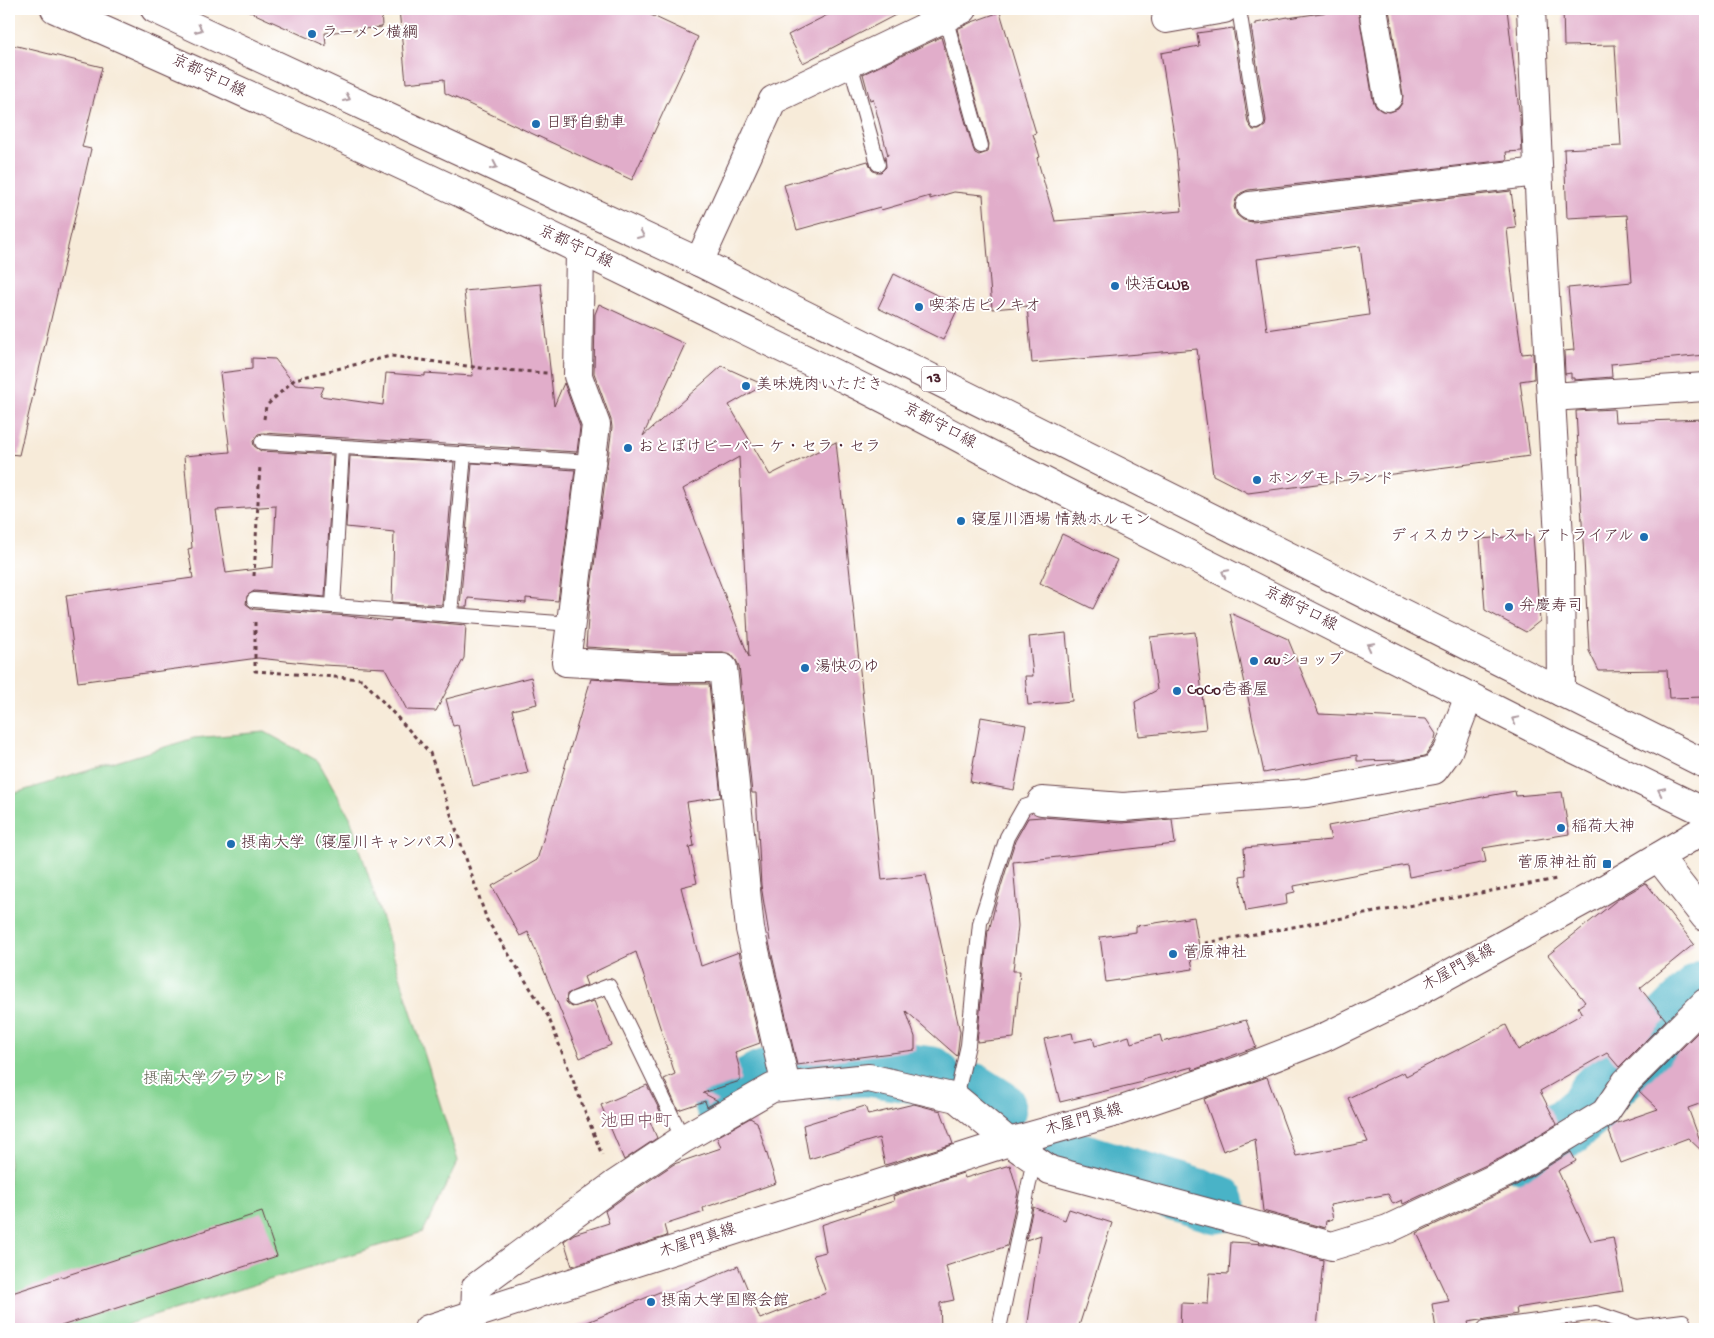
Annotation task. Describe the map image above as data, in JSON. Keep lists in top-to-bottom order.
{
  "streets": {
    "main road": ["京都守口線", "13", "木屋門真線"]
  },
  "districts": ["池田中町"],
  "parks": ["摂南大学グラウンド"],
  "places": {
    "other": [
      "ラーメン横綱",
      "日野自動車",
      "快活CLUB",
      "喫茶店ピノキオ",
      "美味焼肉いただき",
      "おとぼけビーバー ケ・セラ・セラ",
      "ホンダモトランド",
      "寝屋川酒場 情熱ホルモン",
      "ディスカウントストア トライアル",
      "弁慶寿司",
      "auショップ",
      "湯快のゆ",
      "CoCo壱番屋",
      "稲荷大神",
      "摂南大学（寝屋川キャンパス）",
      "菅原神社",
      "摂南大学国際会館"
    ],
    "transit": ["菅原神社前"]
  }
}
